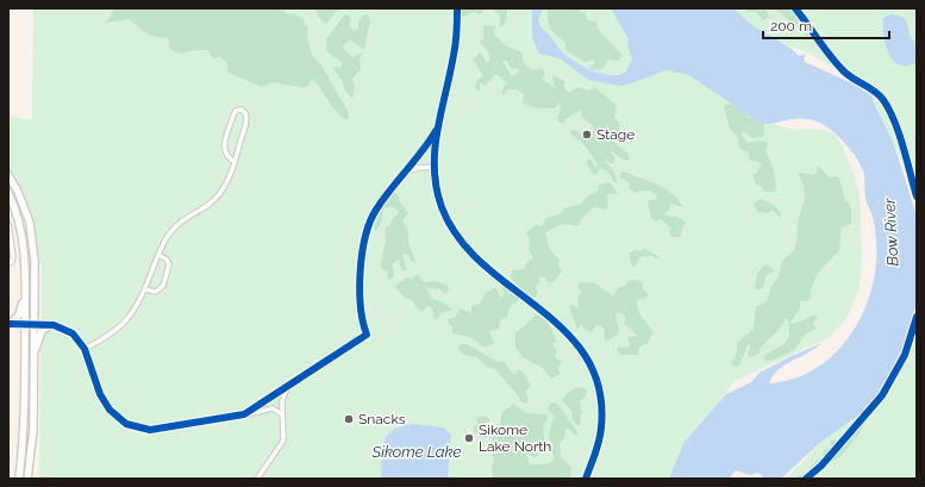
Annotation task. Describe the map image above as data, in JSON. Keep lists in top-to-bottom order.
{
  "water": ["Bow River", "Sikome Lake"],
  "places": ["Stage", "Snacks", "Sikome Lake North"],
  "scale_bar": "200 m"
}
